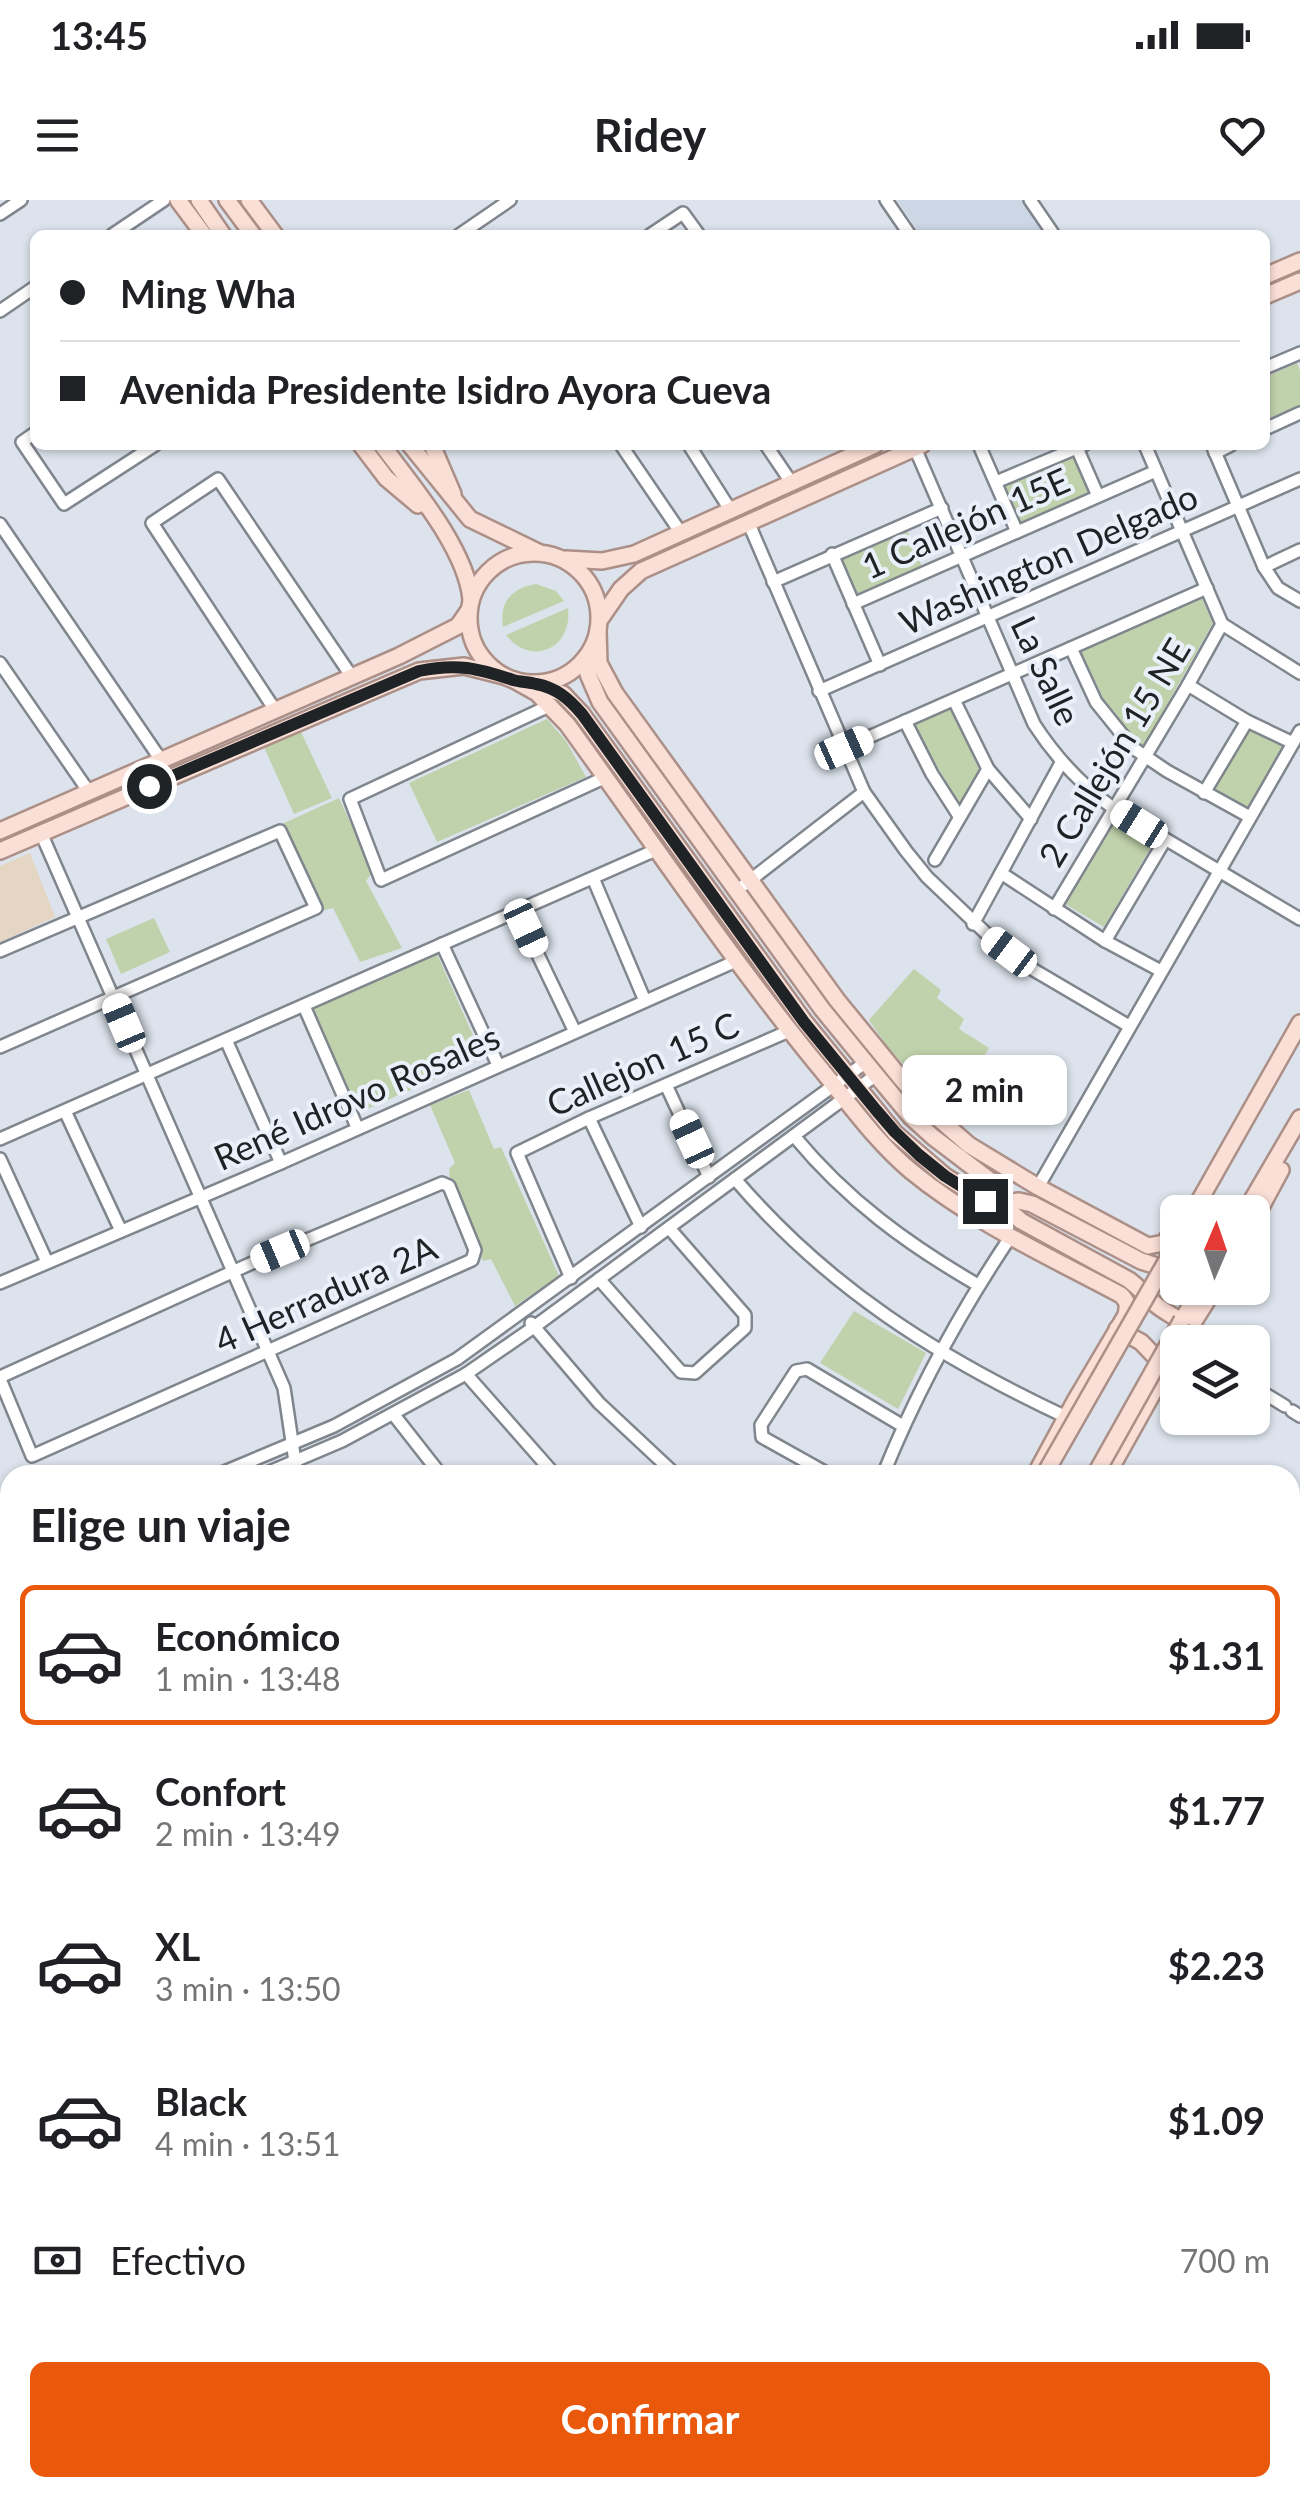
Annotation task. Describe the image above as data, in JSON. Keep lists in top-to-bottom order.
{
  "streets": {
    "street": [
      "1 Callejón 15E",
      "Washington Delgado",
      "La Salle",
      "2 Callejón 15 NE",
      "Callejon 15 C",
      "René Idrovo Rosales",
      "4 Herradura 2A"
    ]
  },
  "crossings": [
    ["1 Callejón 15E", "La Salle"],
    ["Washington Delgado", "La Salle"],
    ["La Salle", "2 Callejón 15 NE"]
  ],
  "north": "top",
  "page": {
    "status": "13:45",
    "header": "Ridey",
    "banner": ["Ming Wha", "Avenida Presidente Isidro Ayora Cueva"],
    "bubble": "2 min",
    "heading": "Elige un viaje",
    "list": [
      {
        "name": "Económico",
        "note": "1 min · 13:48",
        "value": "$1.31"
      },
      {
        "name": "Confort",
        "note": "2 min · 13:49",
        "value": "$1.77"
      },
      {
        "name": "XL",
        "note": "3 min · 13:50",
        "value": "$2.23"
      },
      {
        "name": "Black",
        "note": "4 min · 13:51",
        "value": "$1.09"
      }
    ],
    "pay": ["Efectivo", "700 m"],
    "buttons": "Confirmar"
  }
}
